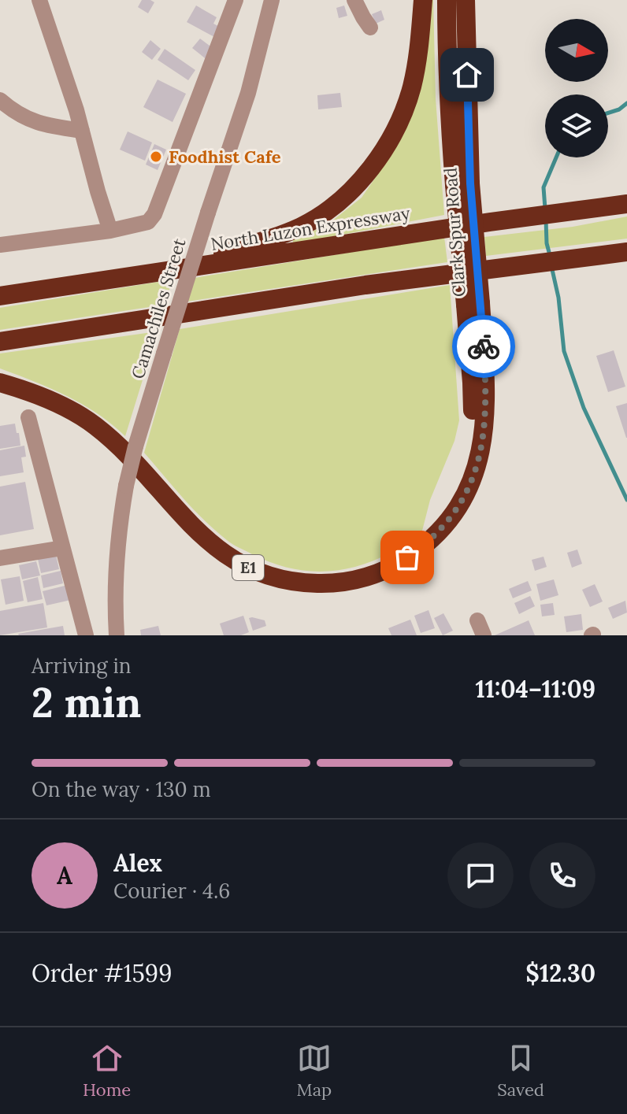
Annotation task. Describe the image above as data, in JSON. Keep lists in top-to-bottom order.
{
  "streets": {
    "highway": ["North Luzon Expressway", "Clark Spur Road", "E1"],
    "street": ["Camachiles Street"]
  },
  "places": ["Foodhist Cafe"],
  "north": "right",
  "page": {
    "heading": ["2 min", "Arriving in", "11:04–11:09"],
    "panel": [
      "Alex",
      "Courier · 4.6",
      "Order #1599",
      "$12.30"
    ],
    "bar": "On the way · 130 m",
    "round": "A",
    "tabs": ["Home", "Map", "Saved"]
  }
}
